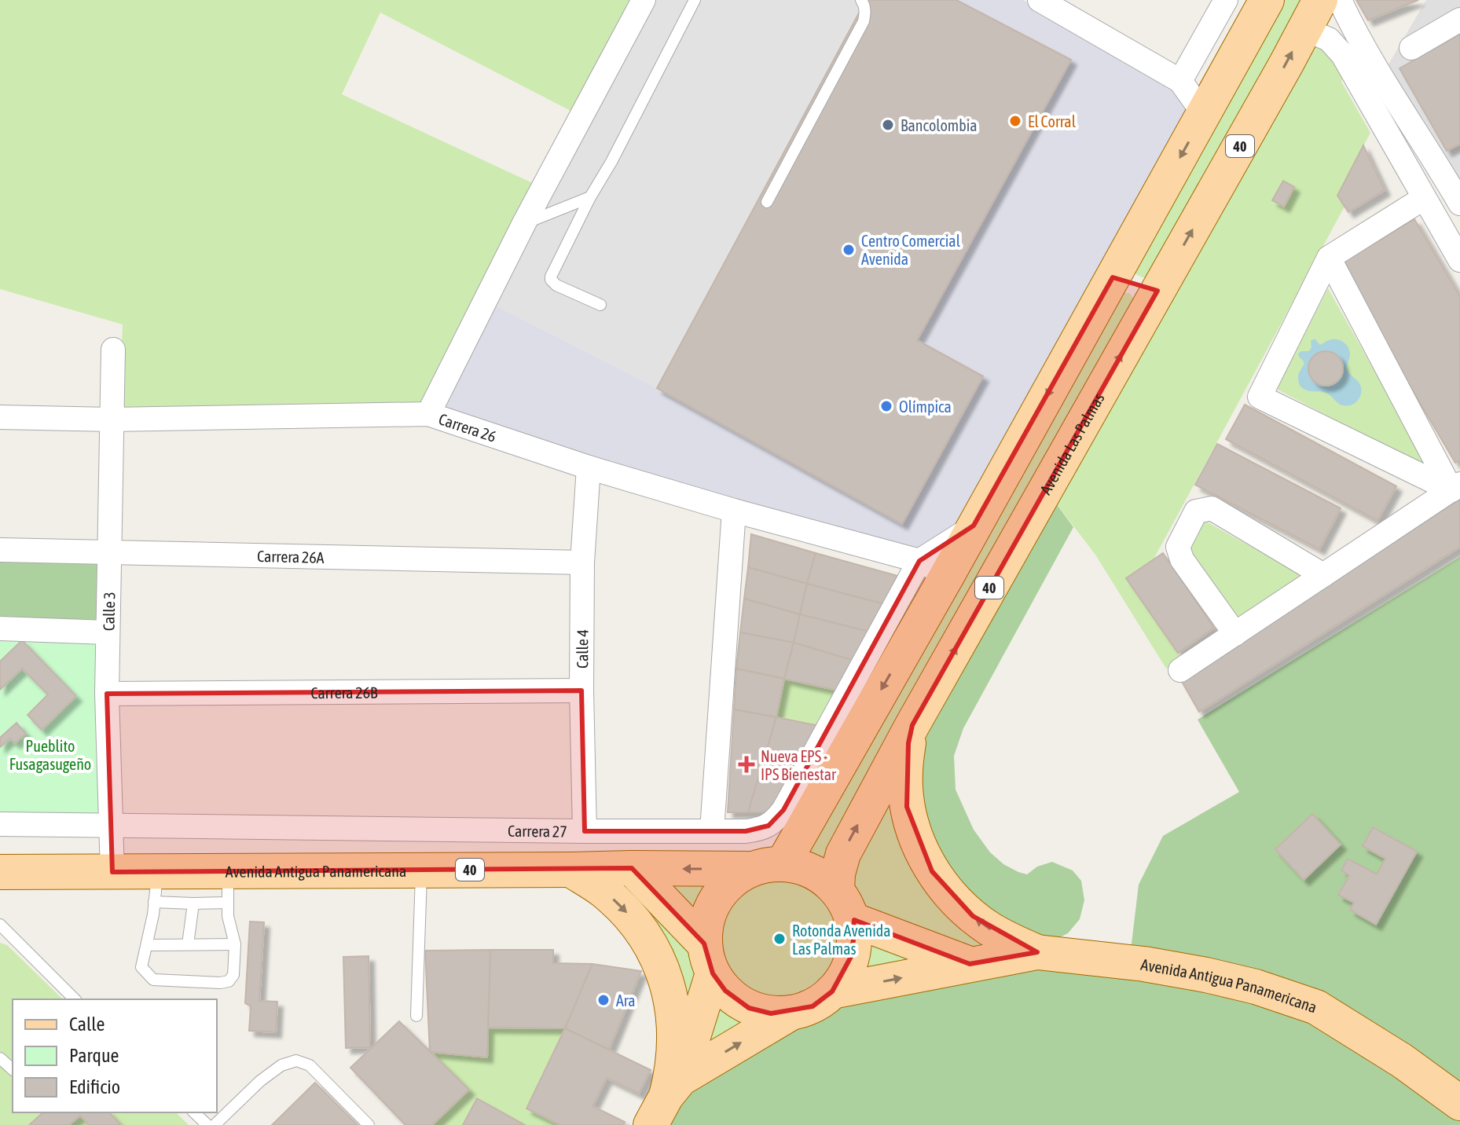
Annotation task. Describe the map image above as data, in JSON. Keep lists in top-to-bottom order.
{
  "streets": {
    "main road": ["40", "Avenida Las Palmas", "Avenida Antigua Panamericana"],
    "street": [
      "Carrera 26",
      "Carrera 26A",
      "Calle 3",
      "Calle 4",
      "Carrera 26B",
      "Carrera 27"
    ]
  },
  "crossings": [
    ["40", "Avenida Las Palmas"],
    ["40", "Avenida Antigua Panamericana"],
    ["Carrera 26", "Calle 3"],
    ["Carrera 26", "Calle 4"],
    ["Carrera 26", "Carrera 27"],
    ["Avenida Las Palmas", "Avenida Antigua Panamericana"],
    ["Carrera 26A", "Calle 3"],
    ["Carrera 26A", "Calle 4"],
    ["Calle 3", "Carrera 26B"],
    ["Calle 3", "Carrera 27"],
    ["Calle 3", "Avenida Antigua Panamericana"],
    ["Calle 4", "Carrera 26B"],
    ["Calle 4", "Carrera 27"]
  ],
  "parks": ["Pueblito Fusagasugeño"],
  "places": {
    "other": [
      "El Corral",
      "Bancolombia",
      "Centro Comercial Avenida",
      "Olímpica",
      "Rotonda Avenida Las Palmas",
      "Ara"
    ],
    "health": ["Nueva EPS - IPS Bienestar"]
  },
  "legend": ["Calle", "Parque", "Edificio"]
}
